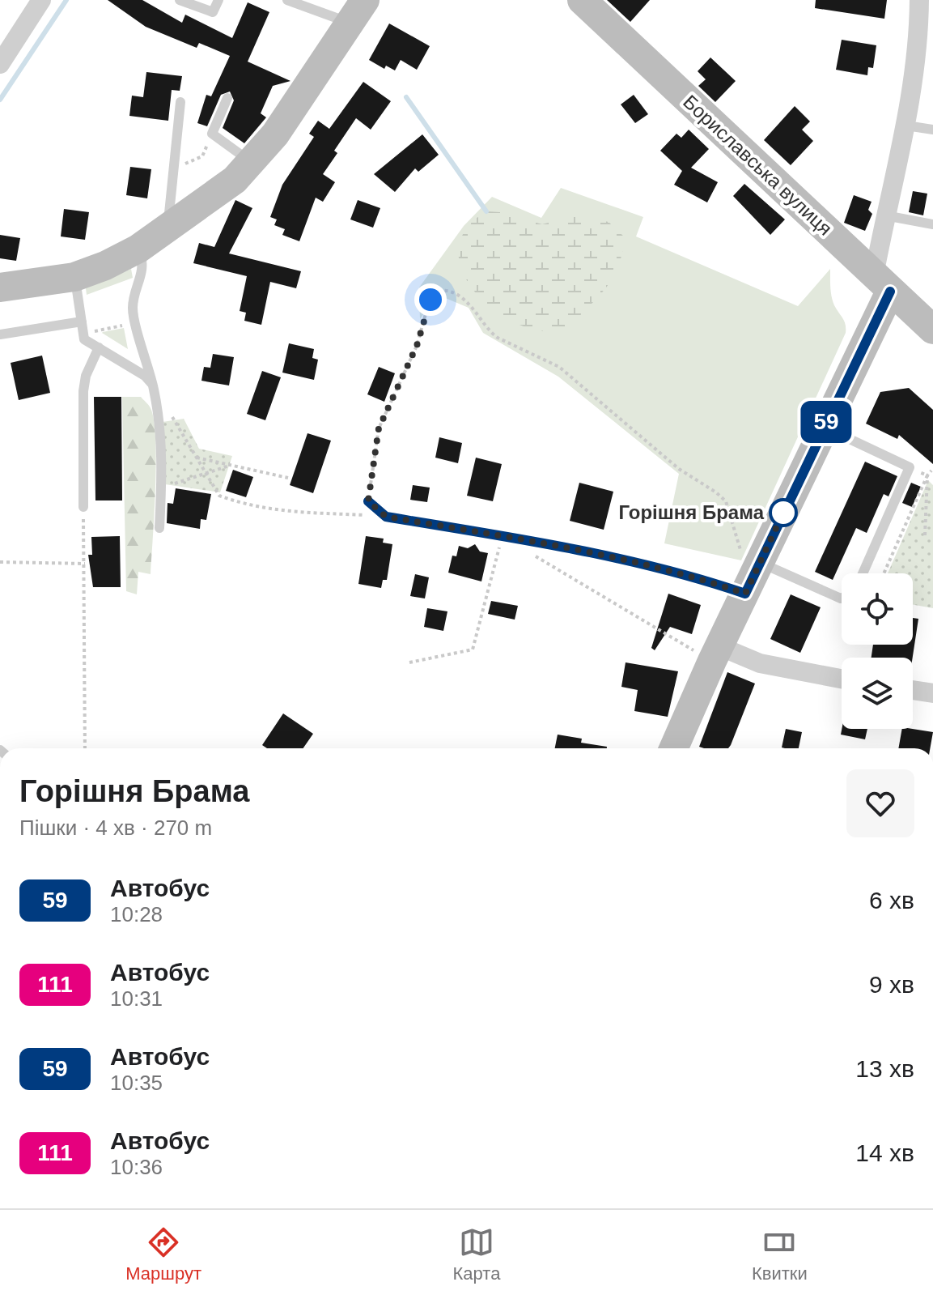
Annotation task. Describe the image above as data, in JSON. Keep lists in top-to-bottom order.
{
  "streets": {
    "street": ["Бориславська вулиця"]
  },
  "places": ["Горішня Брама"],
  "lines": ["bus line 59"],
  "page": {
    "on_map": "59",
    "heading": ["Горішня Брама", "Пішки · 4 хв · 270 m"],
    "list": [
      {
        "mark": "59",
        "name": "Автобус",
        "note": "10:28",
        "value": "6 хв"
      },
      {
        "mark": "111",
        "name": "Автобус",
        "note": "10:31",
        "value": "9 хв"
      },
      {
        "mark": "59",
        "name": "Автобус",
        "note": "10:35",
        "value": "13 хв"
      },
      {
        "mark": "111",
        "name": "Автобус",
        "note": "10:36",
        "value": "14 хв"
      }
    ],
    "tabs": ["Маршрут", "Карта", "Квитки"]
  }
}
